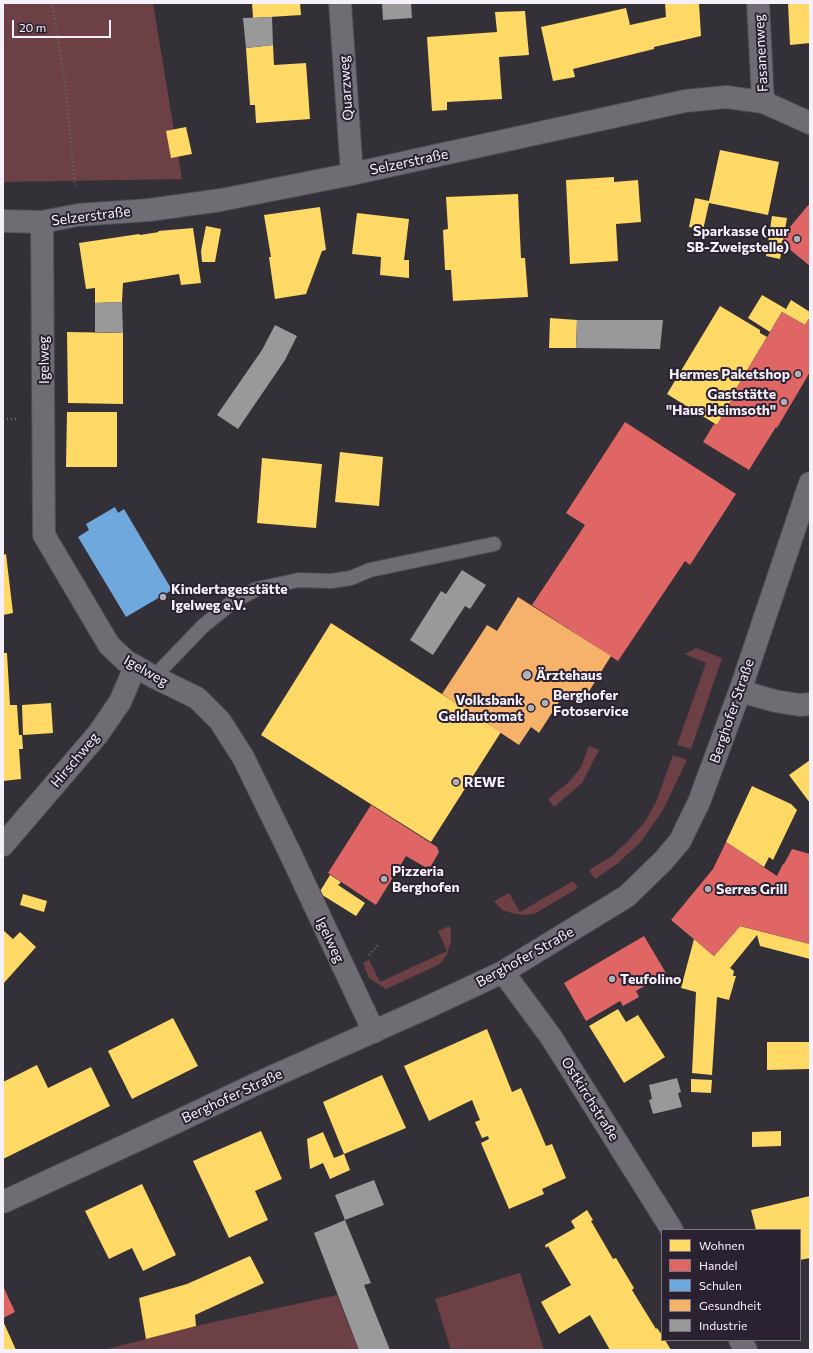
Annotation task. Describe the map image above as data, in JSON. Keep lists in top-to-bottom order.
{
  "streets": {
    "street": [
      "Fasanenweg",
      "Quarzweg",
      "Selzerstraße",
      "Igelweg",
      "Berghofer Straße",
      "Hirschweg",
      "Ostkirchstraße"
    ]
  },
  "crossings": [
    ["Fasanenweg", "Selzerstraße"],
    ["Quarzweg", "Selzerstraße"],
    ["Selzerstraße", "Igelweg"],
    ["Igelweg", "Berghofer Straße"],
    ["Igelweg", "Hirschweg"],
    ["Berghofer Straße", "Ostkirchstraße"]
  ],
  "places": [
    "Sparkasse (nur SB-Zweigstelle)",
    "Hermes Paketshop",
    "Gaststätte \"Haus Heimsoth\"",
    "Kindertagesstätte Igelweg e.V.",
    "Ärztehaus",
    "Berghofer Fotoservice",
    "Volksbank Geldautomat",
    "REWE",
    "Pizzeria Berghofen",
    "Serres Grill",
    "Teufolino"
  ],
  "legend": [
    "Wohnen",
    "Handel",
    "Schulen",
    "Gesundheit",
    "Industrie"
  ],
  "scale_bar": "20 m"
}
